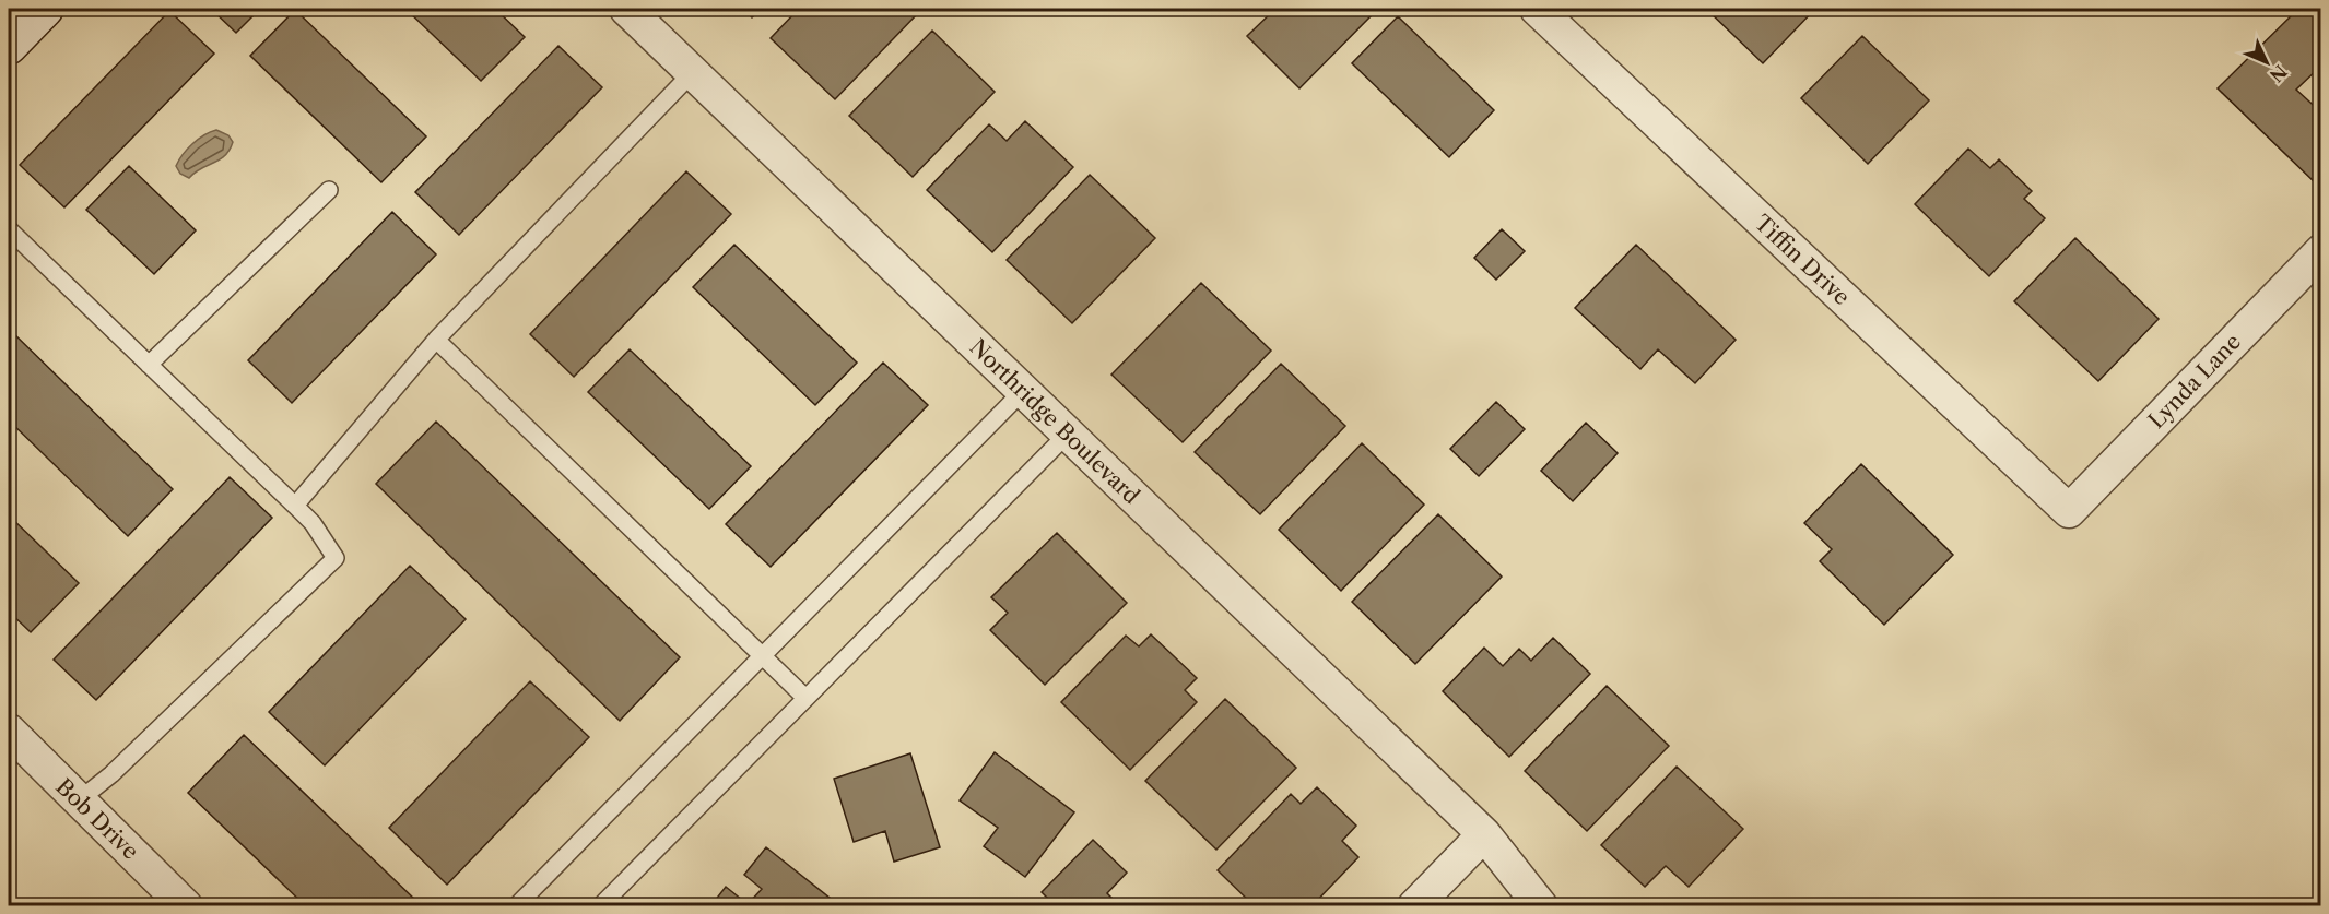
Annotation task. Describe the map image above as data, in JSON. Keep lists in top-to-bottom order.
{
  "streets": {
    "street": [
      "Tiffin Drive",
      "Lynda Lane",
      "Northridge Boulevard",
      "Bob Drive"
    ]
  },
  "crossings": [
    ["Tiffin Drive", "Lynda Lane"]
  ],
  "north": "bottom right"
}
